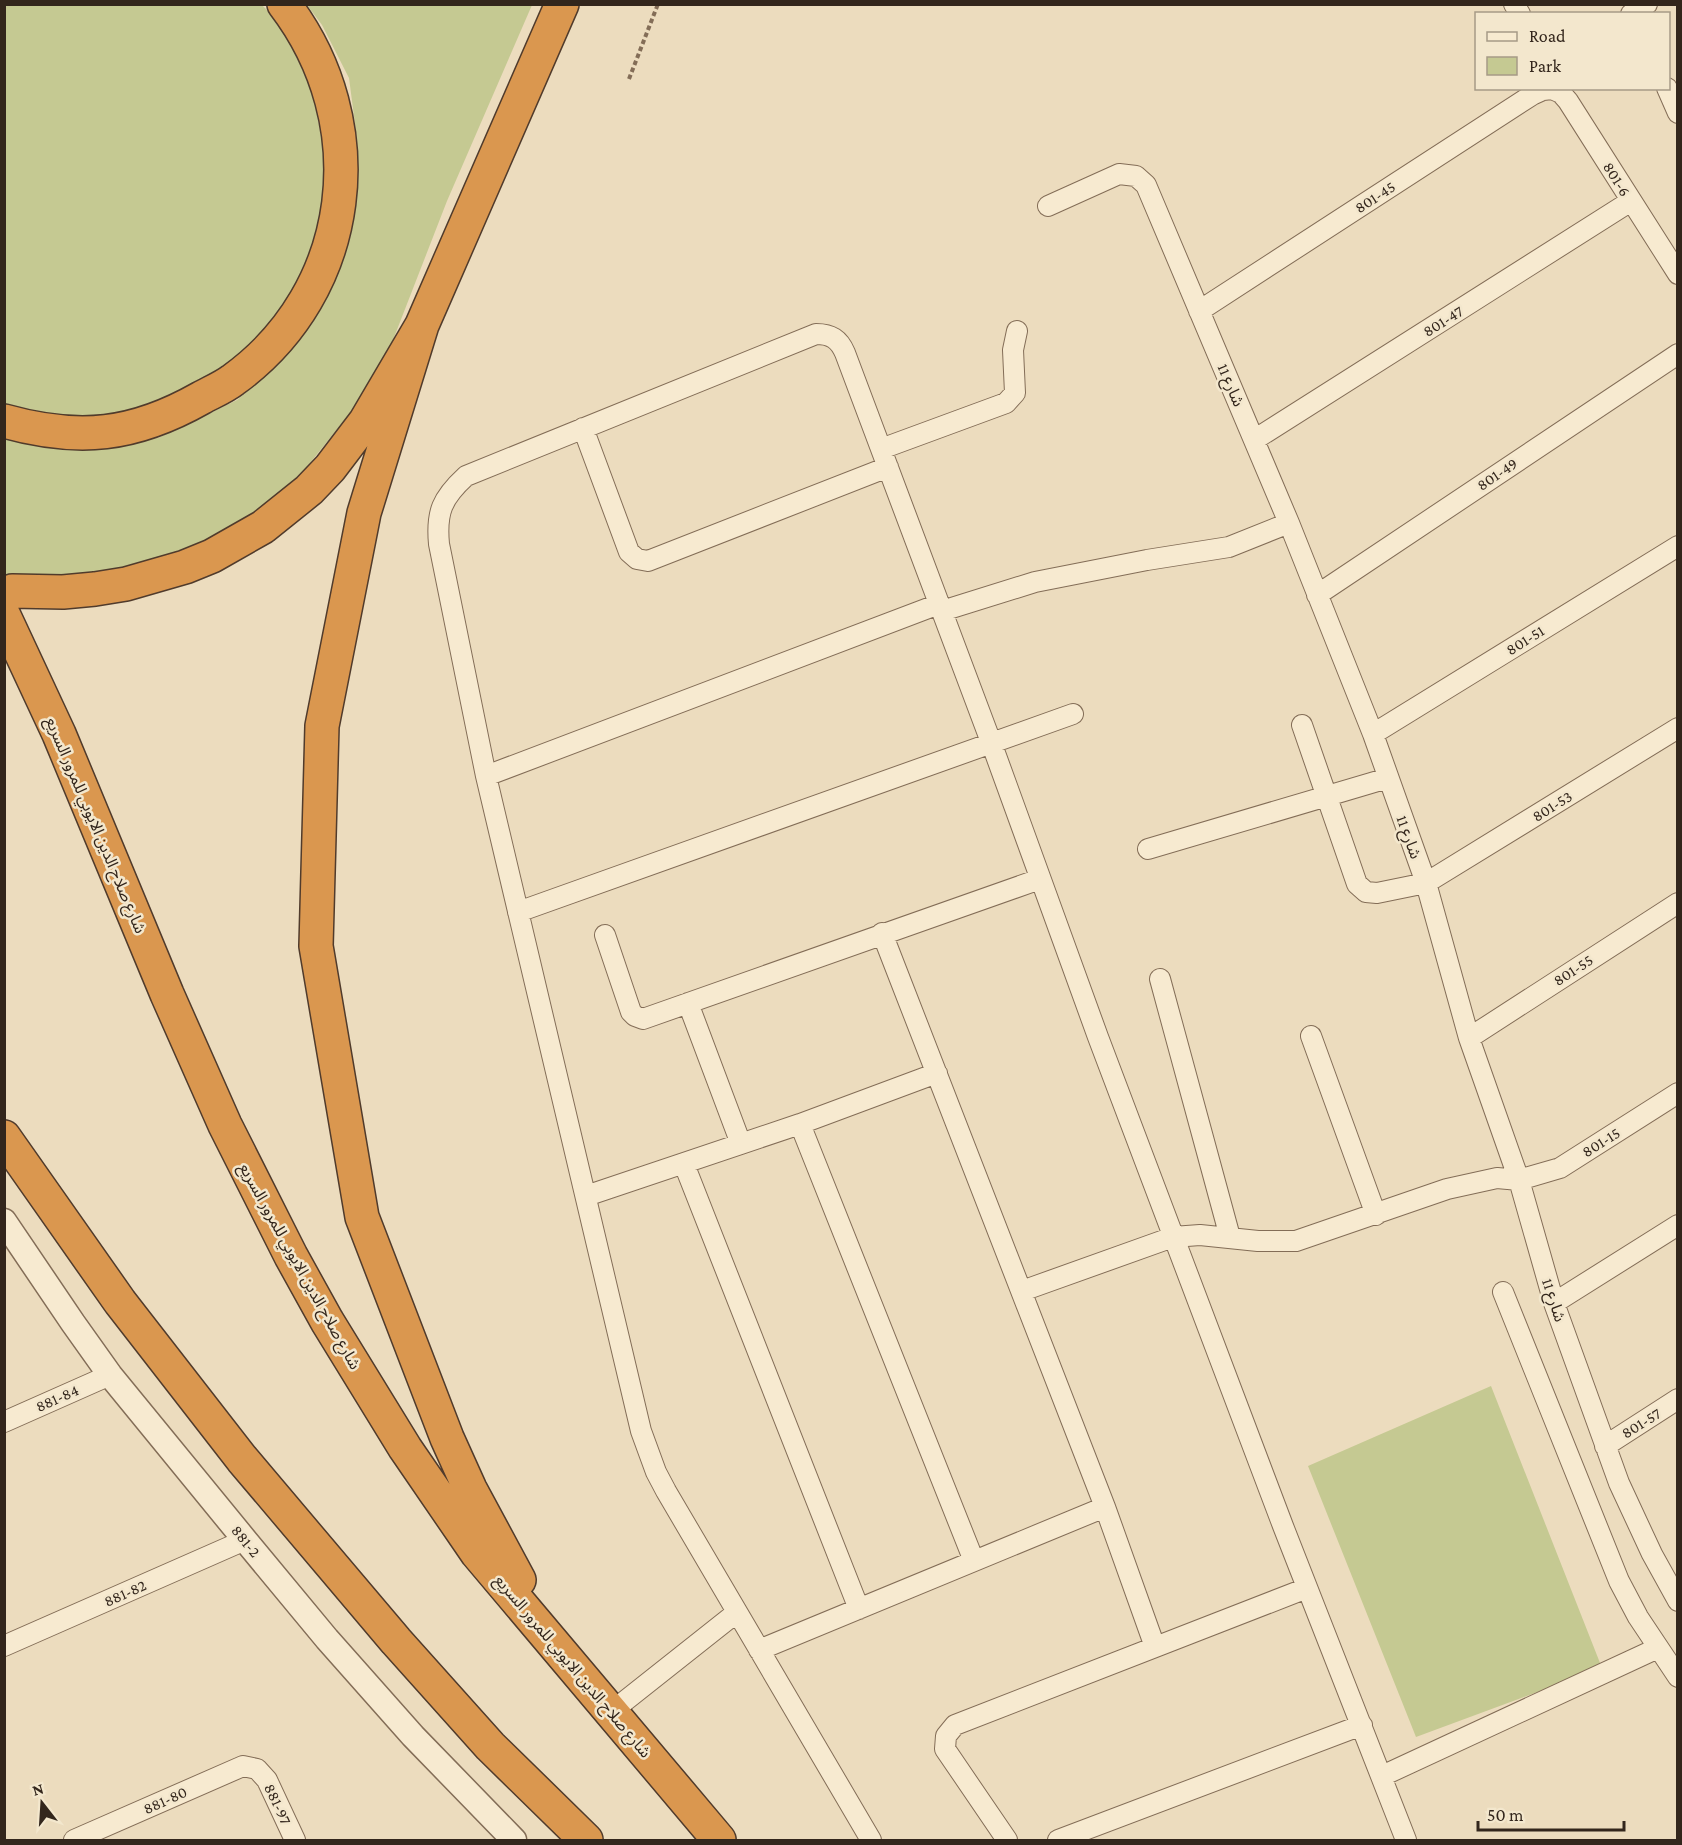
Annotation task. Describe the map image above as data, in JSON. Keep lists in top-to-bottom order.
{
  "streets": {
    "highway": ["شارع صلاح الدين الايوبي للمرور السريع"],
    "street": [
      "801-6",
      "801-45",
      "801-47",
      "شارع 11",
      "801-49",
      "801-51",
      "801-53",
      "801-55",
      "801-15",
      "881-84",
      "801-57",
      "881-2",
      "881-82",
      "881-80",
      "881-97"
    ]
  },
  "crossings": [
    ["801-6", "801-47"],
    ["801-45", "شارع 11"],
    ["801-47", "شارع 11"],
    ["شارع 11", "801-49"],
    ["شارع 11", "801-51"],
    ["شارع 11", "801-53"],
    ["شارع 11", "801-55"],
    ["شارع 11", "801-15"],
    ["شارع 11", "801-57"],
    ["881-84", "881-2"],
    ["881-2", "881-82"],
    ["881-80", "881-97"]
  ],
  "legend": ["Road", "Park"],
  "scale_bar": "50 m",
  "north": "top"
}
